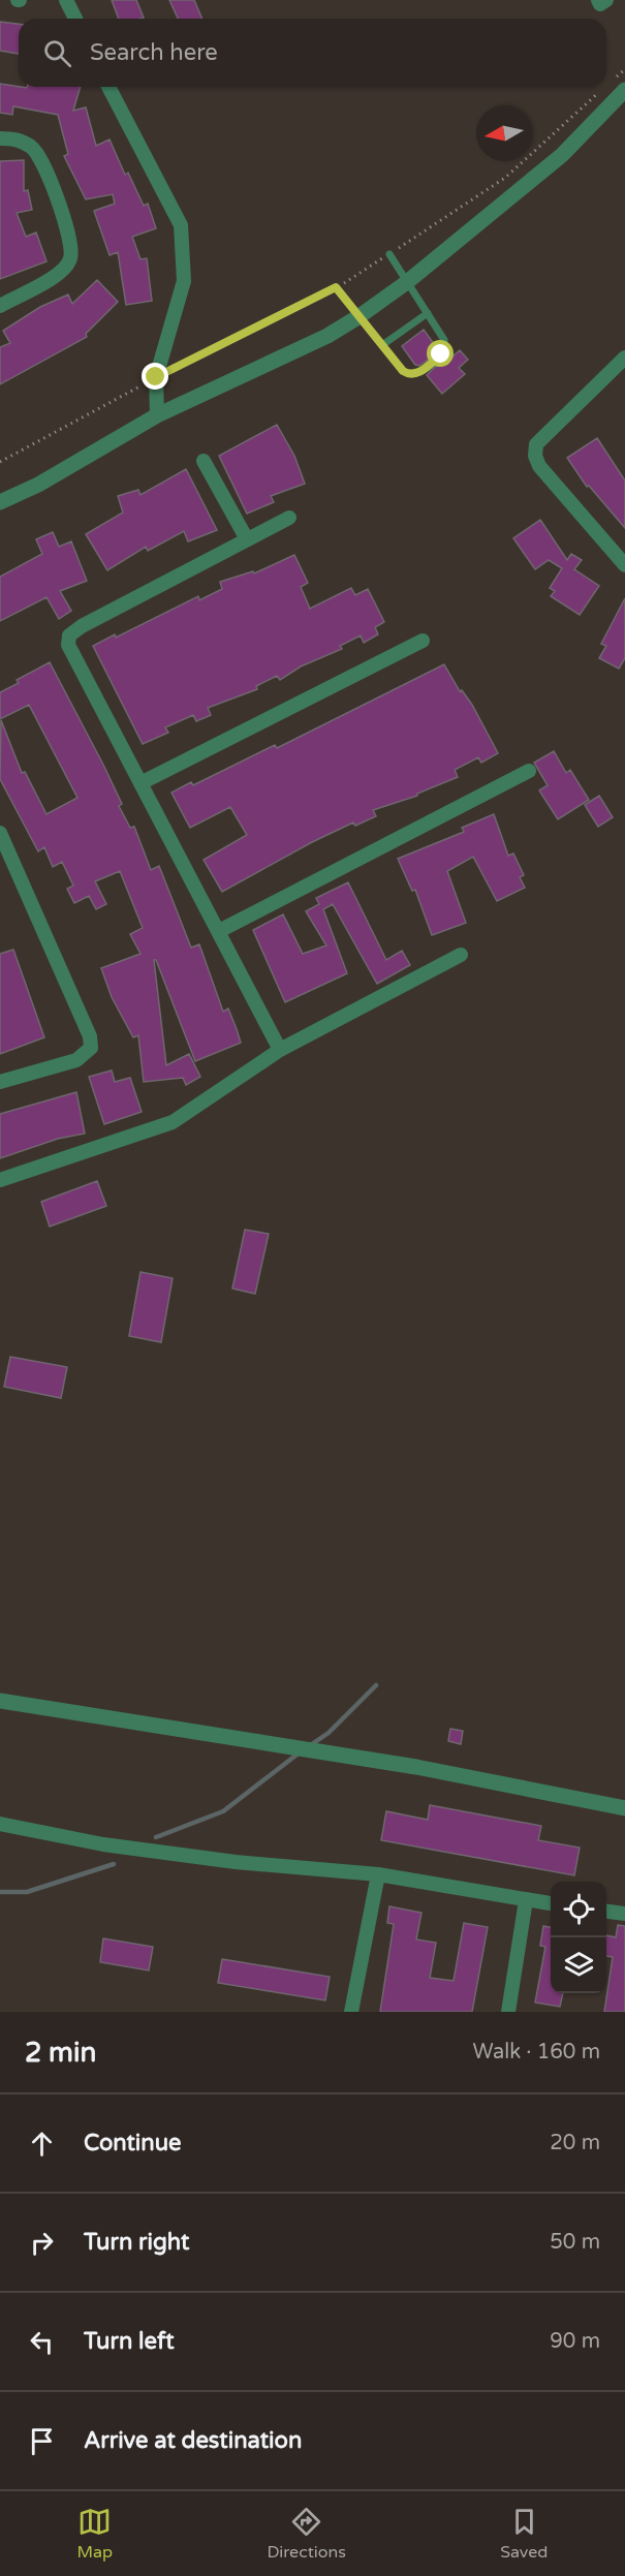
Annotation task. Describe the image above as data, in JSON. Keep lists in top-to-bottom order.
{
  "north": "left",
  "page": {
    "search": "Search here",
    "heading": ["2 min", "Walk · 160 m"],
    "list": [
      ["Continue", "20 m"],
      ["Turn right", "50 m"],
      ["Turn left", "90 m"],
      "Arrive at destination"
    ],
    "nav": ["Map", "Directions", "Saved"]
  }
}
